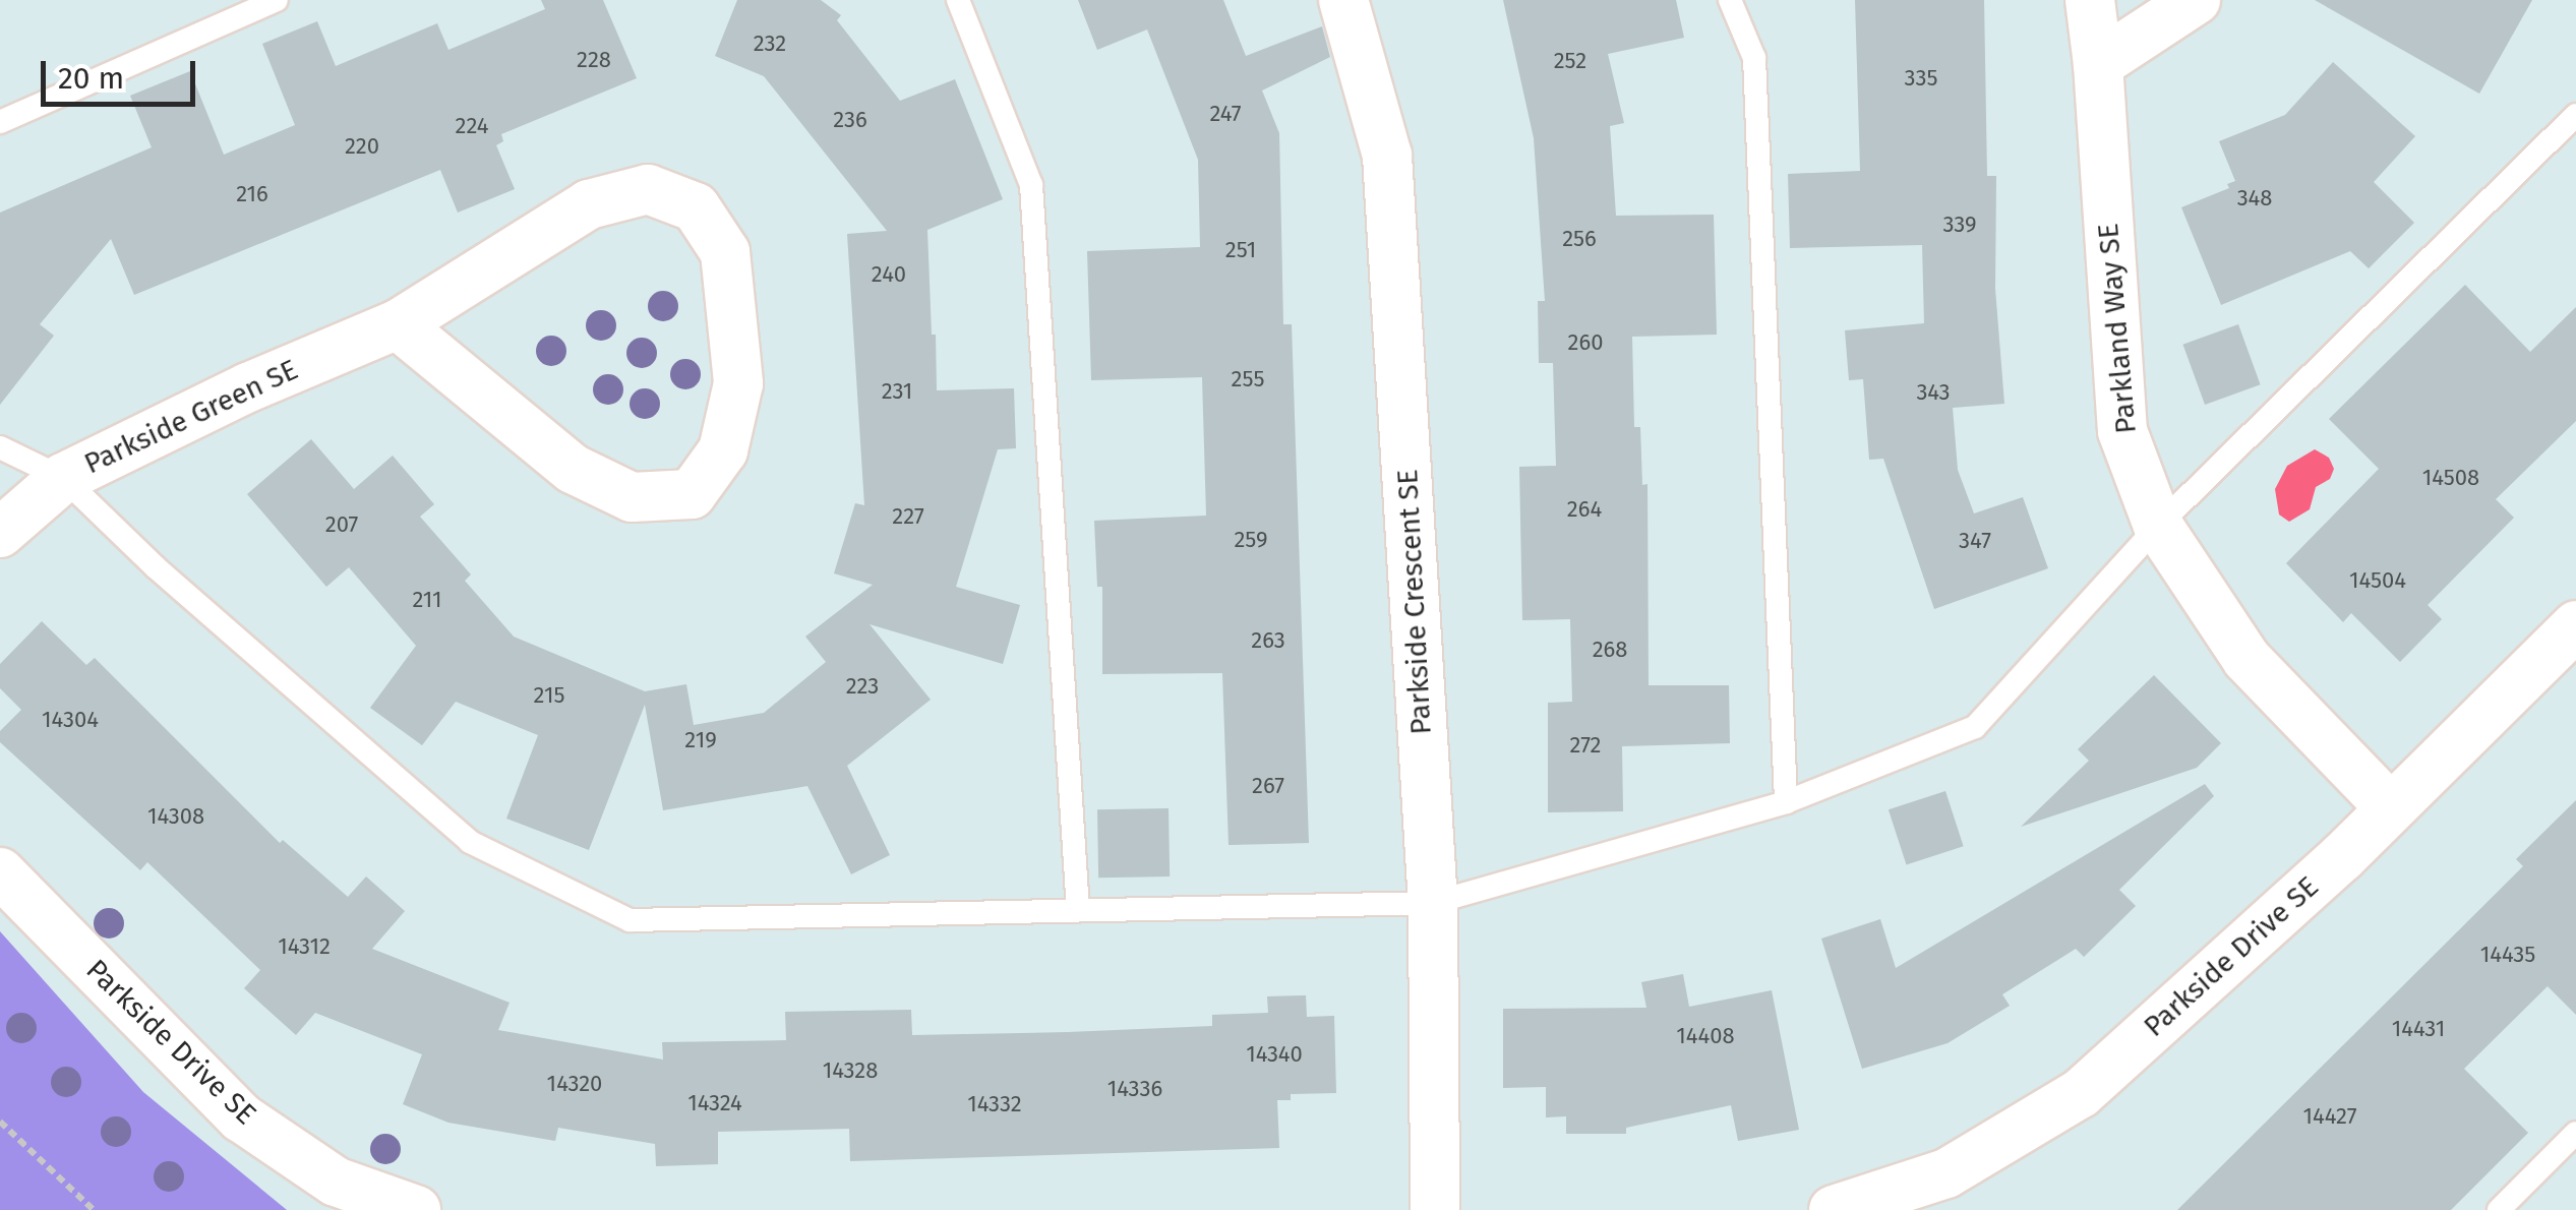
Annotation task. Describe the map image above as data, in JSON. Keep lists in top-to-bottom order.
{
  "streets": {
    "street": [
      "Parkland Way SE",
      "Parkside Green SE",
      "Parkside Crescent SE",
      "Parkside Drive SE"
    ]
  },
  "crossings": [
    ["Parkland Way SE", "Parkside Drive SE"]
  ],
  "house_numbers": [
    "232",
    "228",
    "252",
    "335",
    "247",
    "236",
    "224",
    "220",
    "216",
    "348",
    "339",
    "256",
    "251",
    "240",
    "260",
    "255",
    "231",
    "343",
    "14508",
    "264",
    "227",
    "207",
    "259",
    "347",
    "14504",
    "211",
    "263",
    "268",
    "223",
    "215",
    "14304",
    "219",
    "272",
    "267",
    "14308",
    "14312",
    "14435",
    "14431",
    "14408",
    "14340",
    "14328",
    "14320",
    "14336",
    "14324",
    "14332",
    "14427"
  ],
  "scale_bar": "20 m"
}
